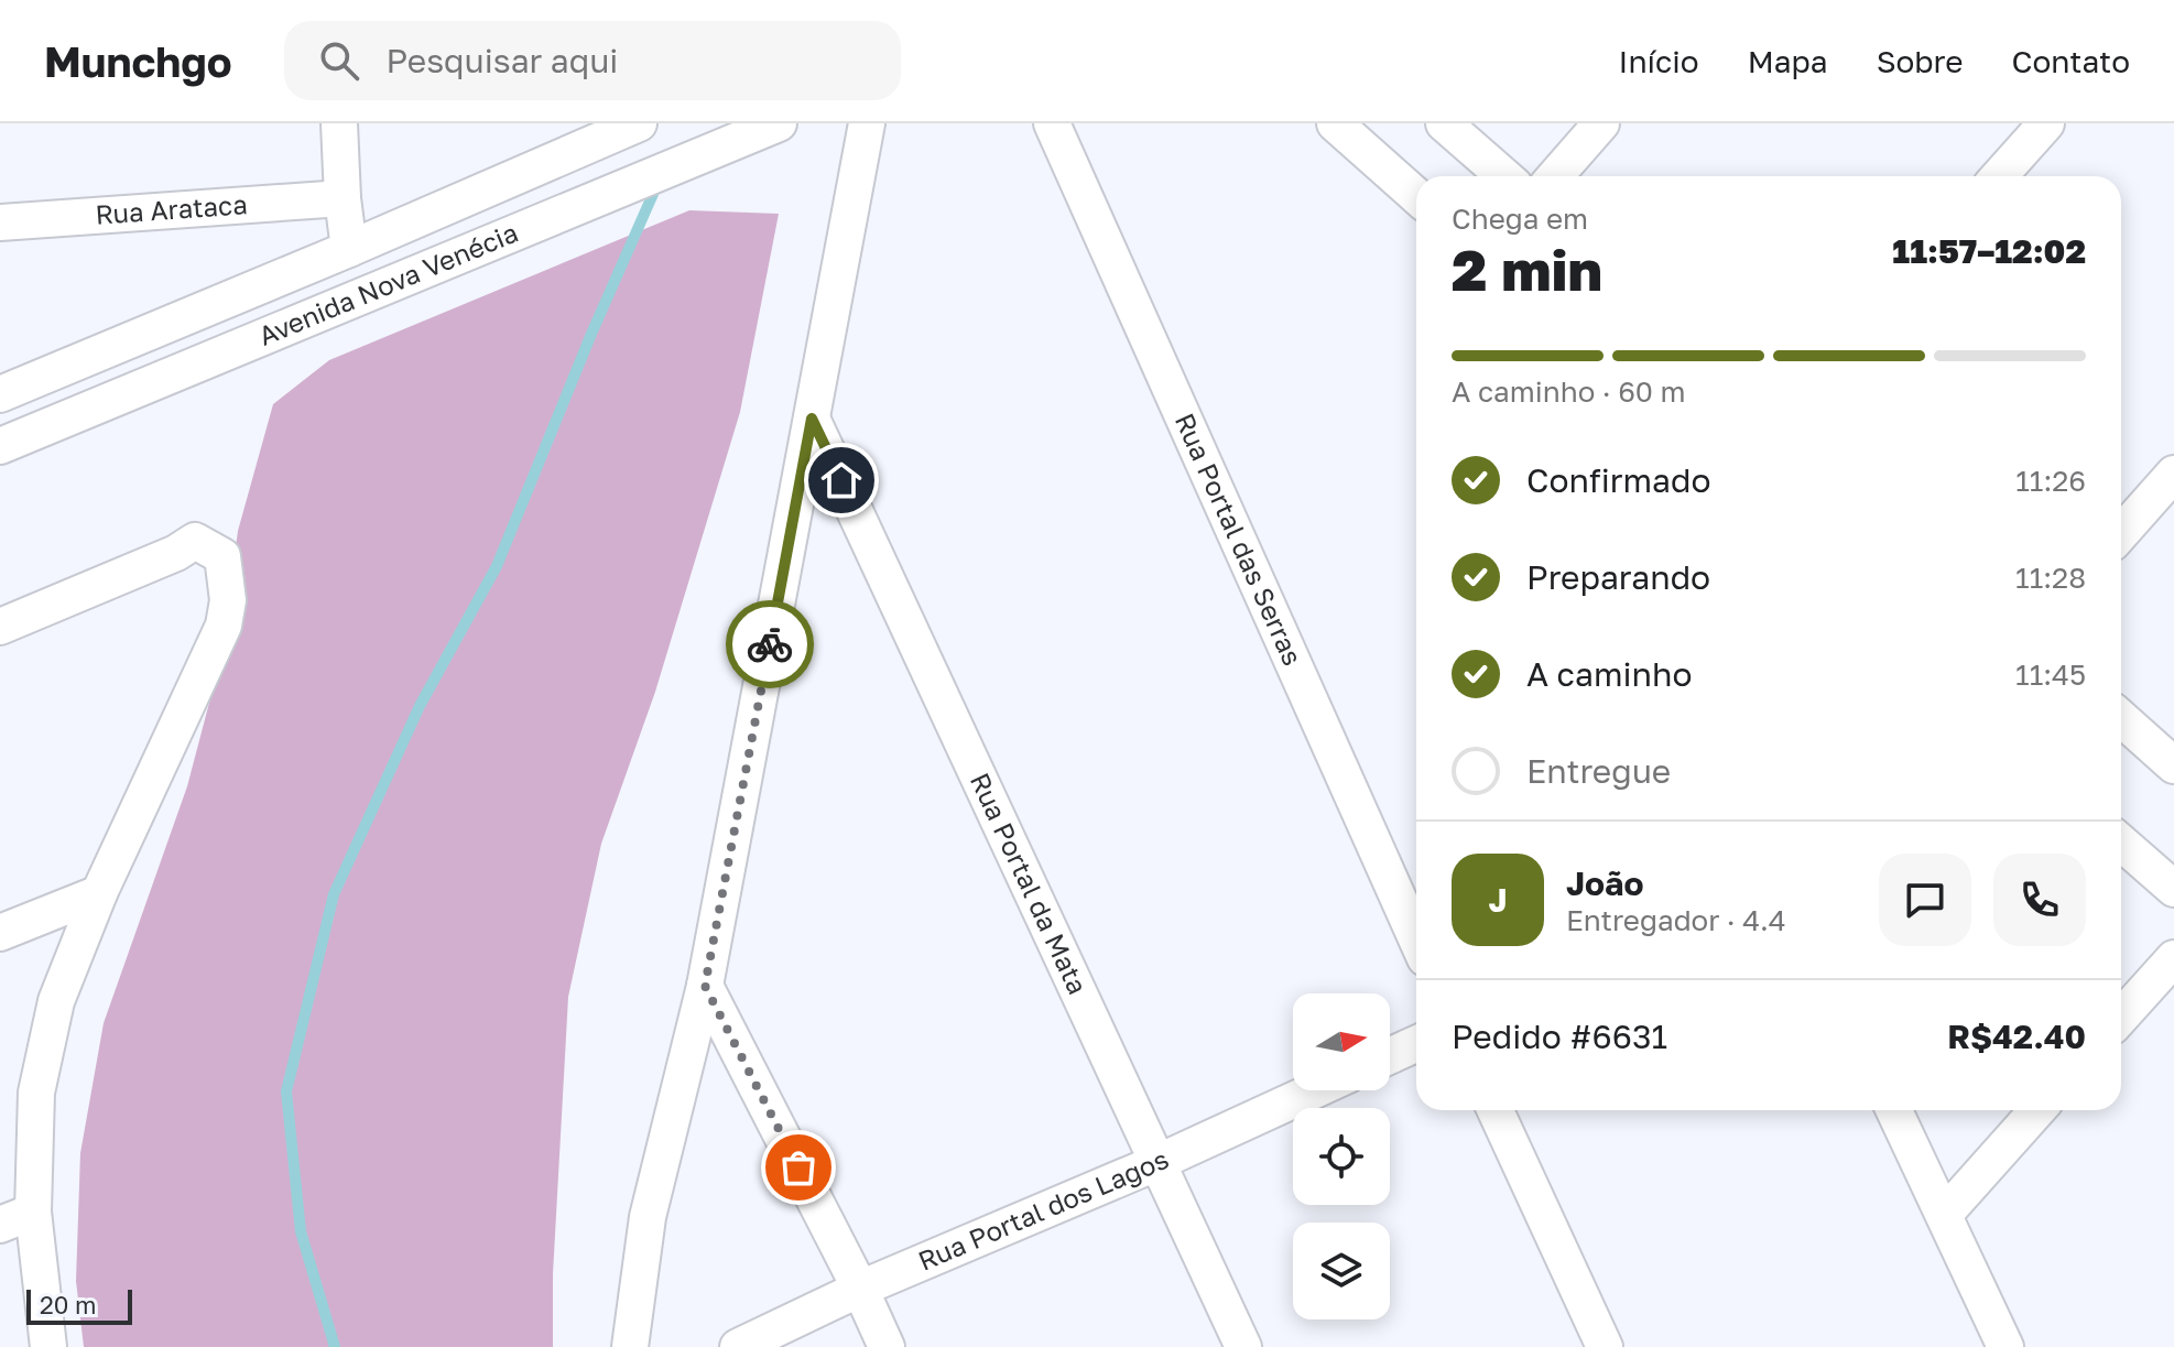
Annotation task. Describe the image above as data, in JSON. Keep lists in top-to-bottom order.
{
  "streets": {
    "street": [
      "Rua Arataca",
      "Avenida Nova Venécia",
      "Rua Portal das Serras",
      "Rua Portal da Mata",
      "Rua Portal dos Lagos"
    ]
  },
  "crossings": [
    ["Rua Portal da Mata", "Rua Portal dos Lagos"]
  ],
  "scale_bar": "20 m",
  "north": "right",
  "page": {
    "header": "Munchgo",
    "search": "Pesquisar aqui",
    "nav": [
      "Início",
      "Mapa",
      "Sobre",
      "Contato"
    ],
    "heading": ["2 min", "Chega em", "11:57–12:02"],
    "panel": [
      "João",
      "Entregador · 4.4",
      "Pedido #6631",
      "R$42.40"
    ],
    "bar": "A caminho · 60 m",
    "list": [
      ["Confirmado", "11:26"],
      ["Preparando", "11:28"],
      ["A caminho", "11:45"],
      "Entregue"
    ],
    "round": "J",
    "scale": "20 m"
  }
}
